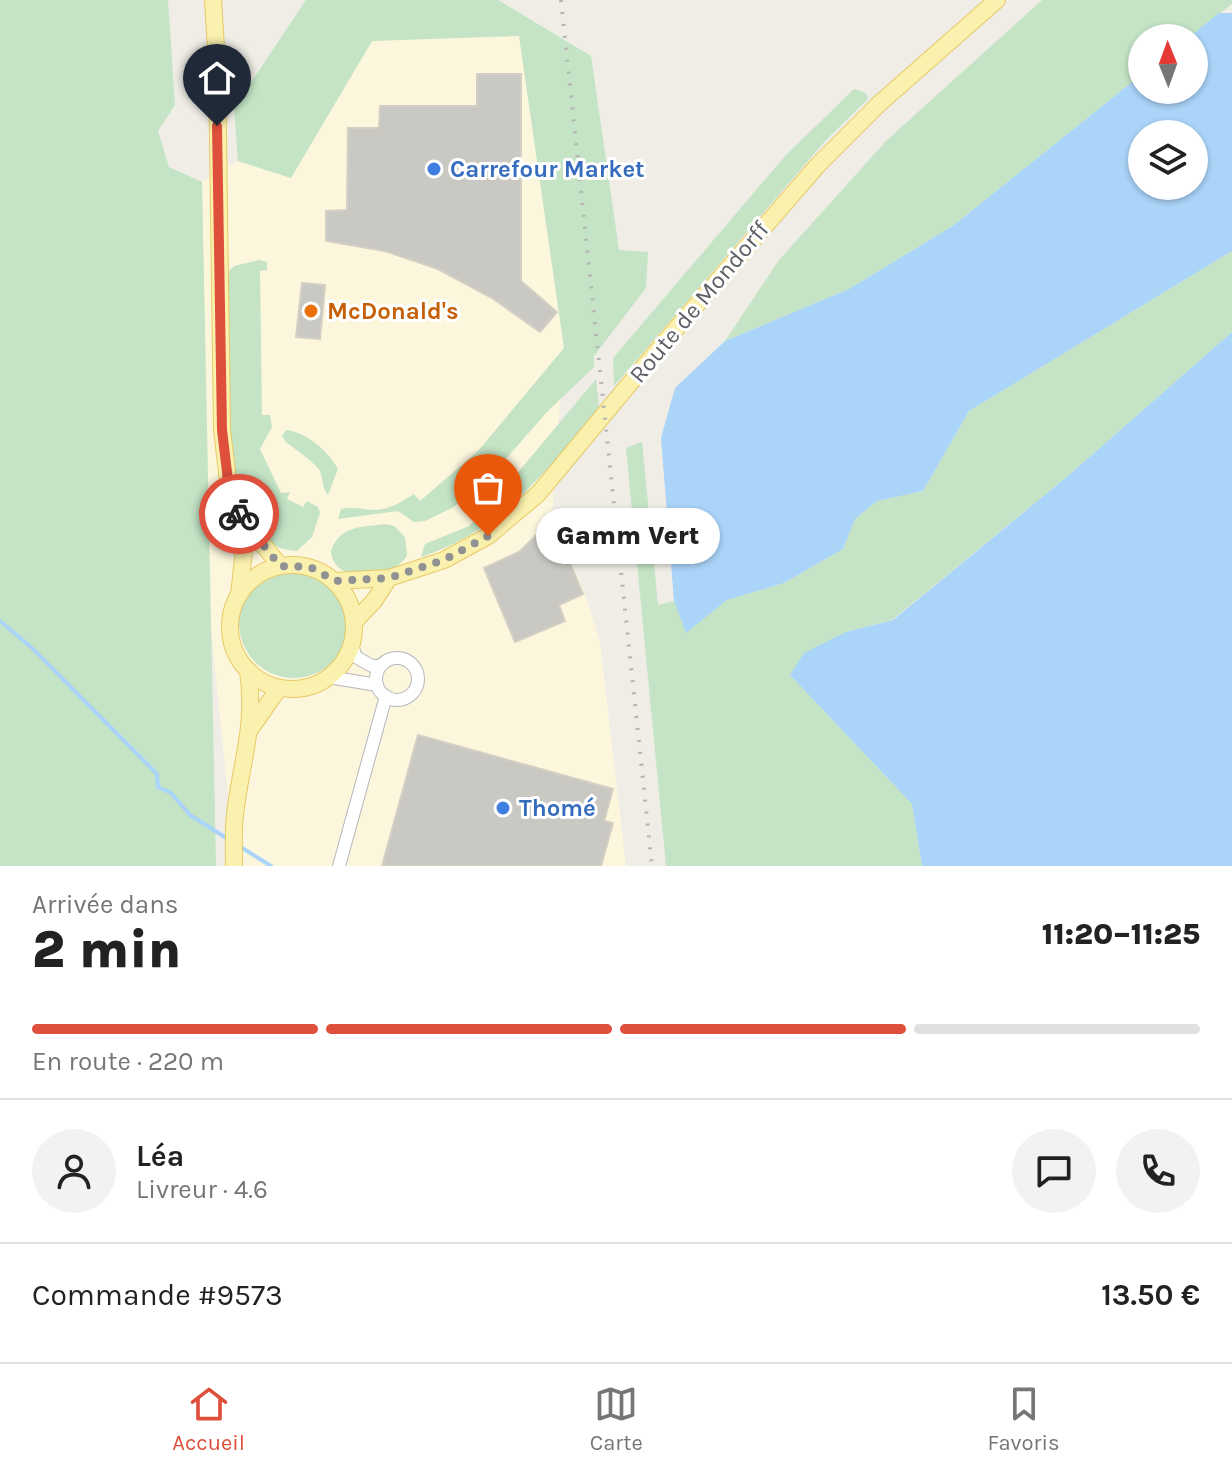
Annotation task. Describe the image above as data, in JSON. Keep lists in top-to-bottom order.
{
  "streets": {
    "main road": ["Route de Mondorff"]
  },
  "places": [
    "Carrefour Market",
    "McDonald's",
    "Gamm Vert",
    "Thomé"
  ],
  "north": "top",
  "page": {
    "bubble": "Gamm Vert",
    "heading": ["2 min", "Arrivée dans", "11:20–11:25"],
    "panel": [
      "Léa",
      "Livreur · 4.6",
      "Commande #9573",
      "13.50 €"
    ],
    "bar": "En route · 220 m",
    "tabs": ["Accueil", "Carte", "Favoris"]
  }
}
